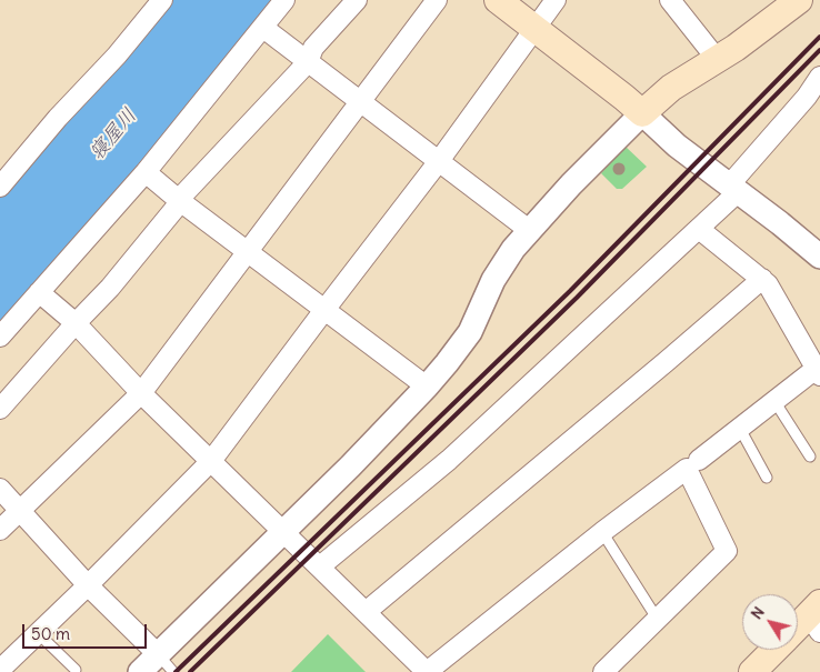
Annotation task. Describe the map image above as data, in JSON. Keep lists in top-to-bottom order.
{
  "water": ["寝屋川"],
  "scale_bar": "50 m",
  "north": "top left"
}
